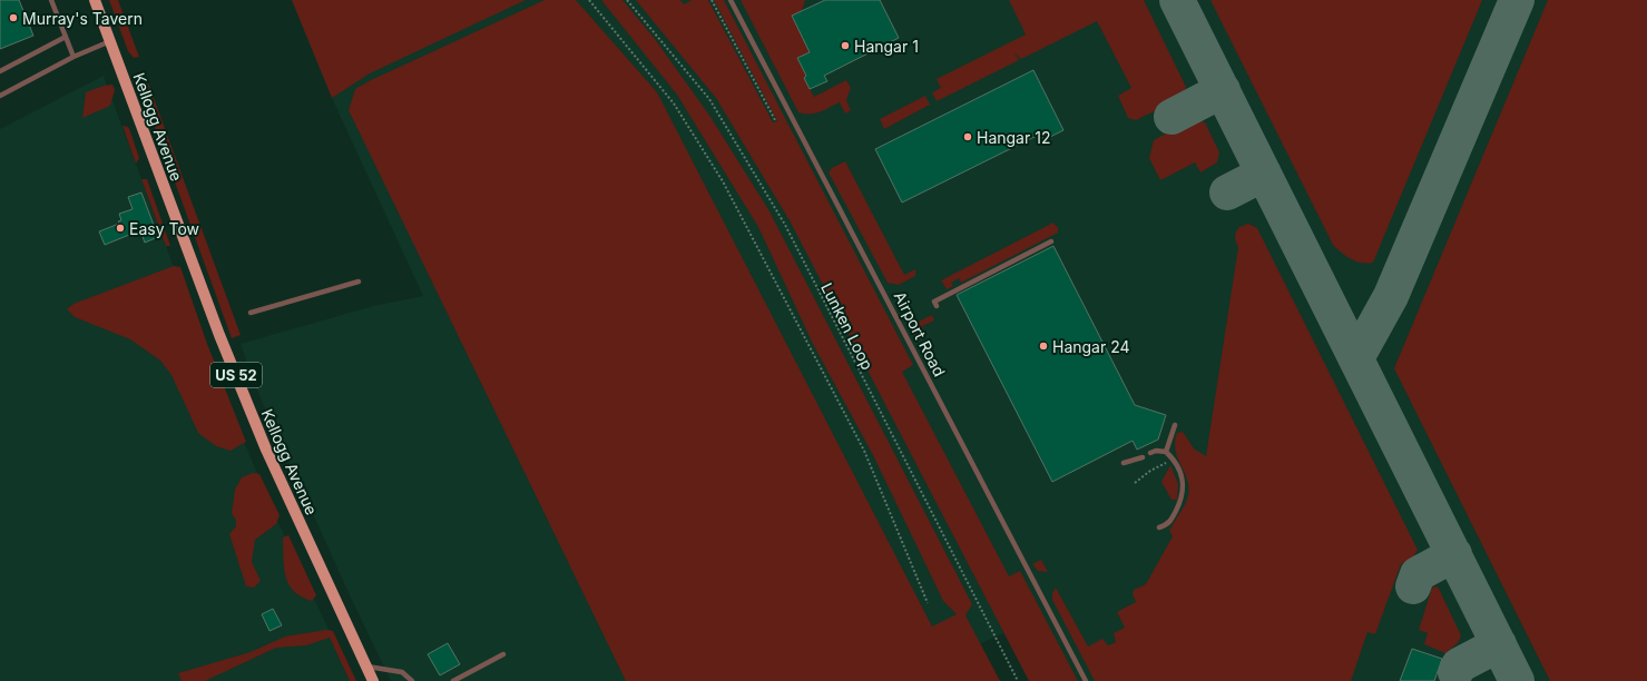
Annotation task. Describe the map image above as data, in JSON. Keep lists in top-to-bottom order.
{
  "streets": {
    "main road": ["Kellogg Avenue", "US 52"],
    "lane": ["Airport Road"],
    "path": ["Lunken Loop"]
  },
  "places": [
    "Murray's Tavern",
    "Hangar 1",
    "Hangar 12",
    "Easy Tow",
    "Hangar 24"
  ]
}
